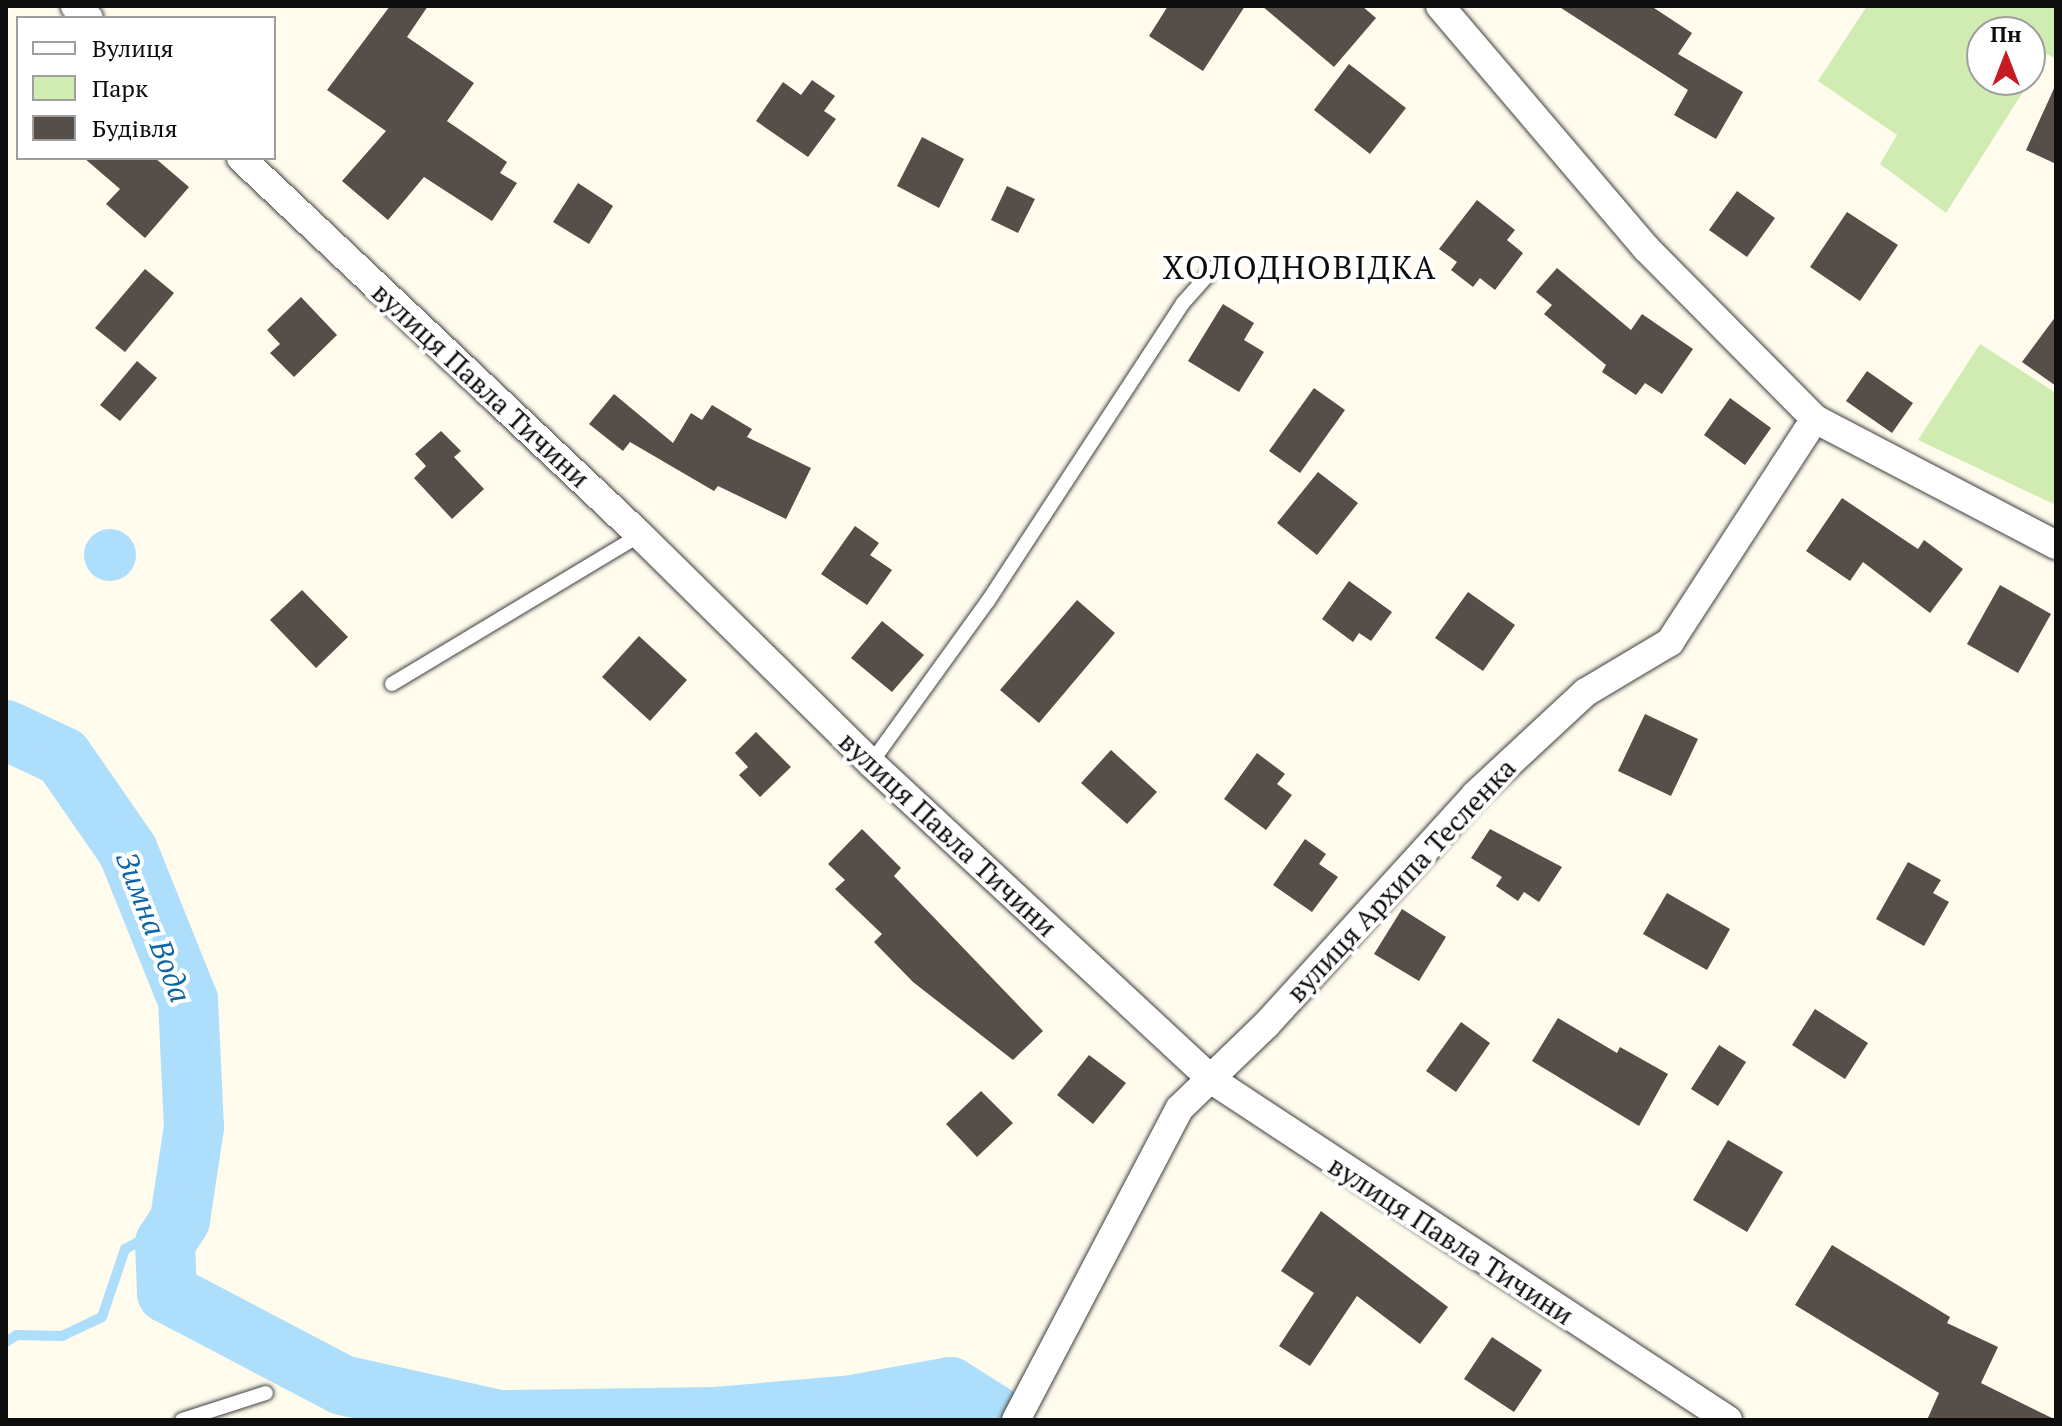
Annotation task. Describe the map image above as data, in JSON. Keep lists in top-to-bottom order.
{
  "streets": {
    "street": ["вулиця Павла Тичини", "вулиця Архипа Тесленка"]
  },
  "crossings": [
    ["вулиця Павла Тичини", "вулиця Архипа Тесленка"]
  ],
  "districts": ["ХОЛОДНОВІДКА"],
  "water": ["Зимна Вода"],
  "legend": ["Вулиця", "Парк", "Будівля"],
  "north": "top"
}
